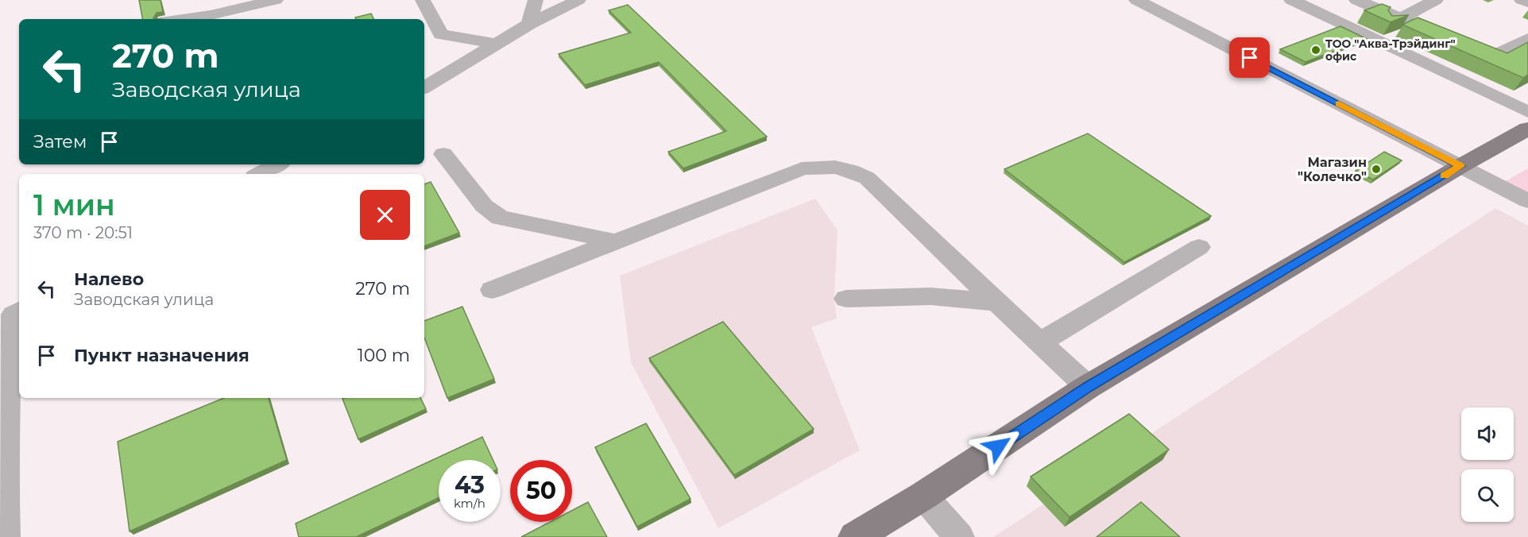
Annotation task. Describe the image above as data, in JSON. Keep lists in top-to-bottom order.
{
  "places": ["ТОО \"Аква-Трэйдинг\" офис", "Магазин \"Колечко\""],
  "page": {
    "turn": ["270 m", "Заводская улица"],
    "then": "Затем",
    "heading": ["1 мин", "370 m · 20:51"],
    "list": [
      {
        "name": "Налево",
        "note": "Заводская улица",
        "value": "270 m"
      },
      {
        "name": "Пункт назначения",
        "value": "100 m"
      }
    ],
    "speed": "43 km/h",
    "limit": "50"
  }
}
